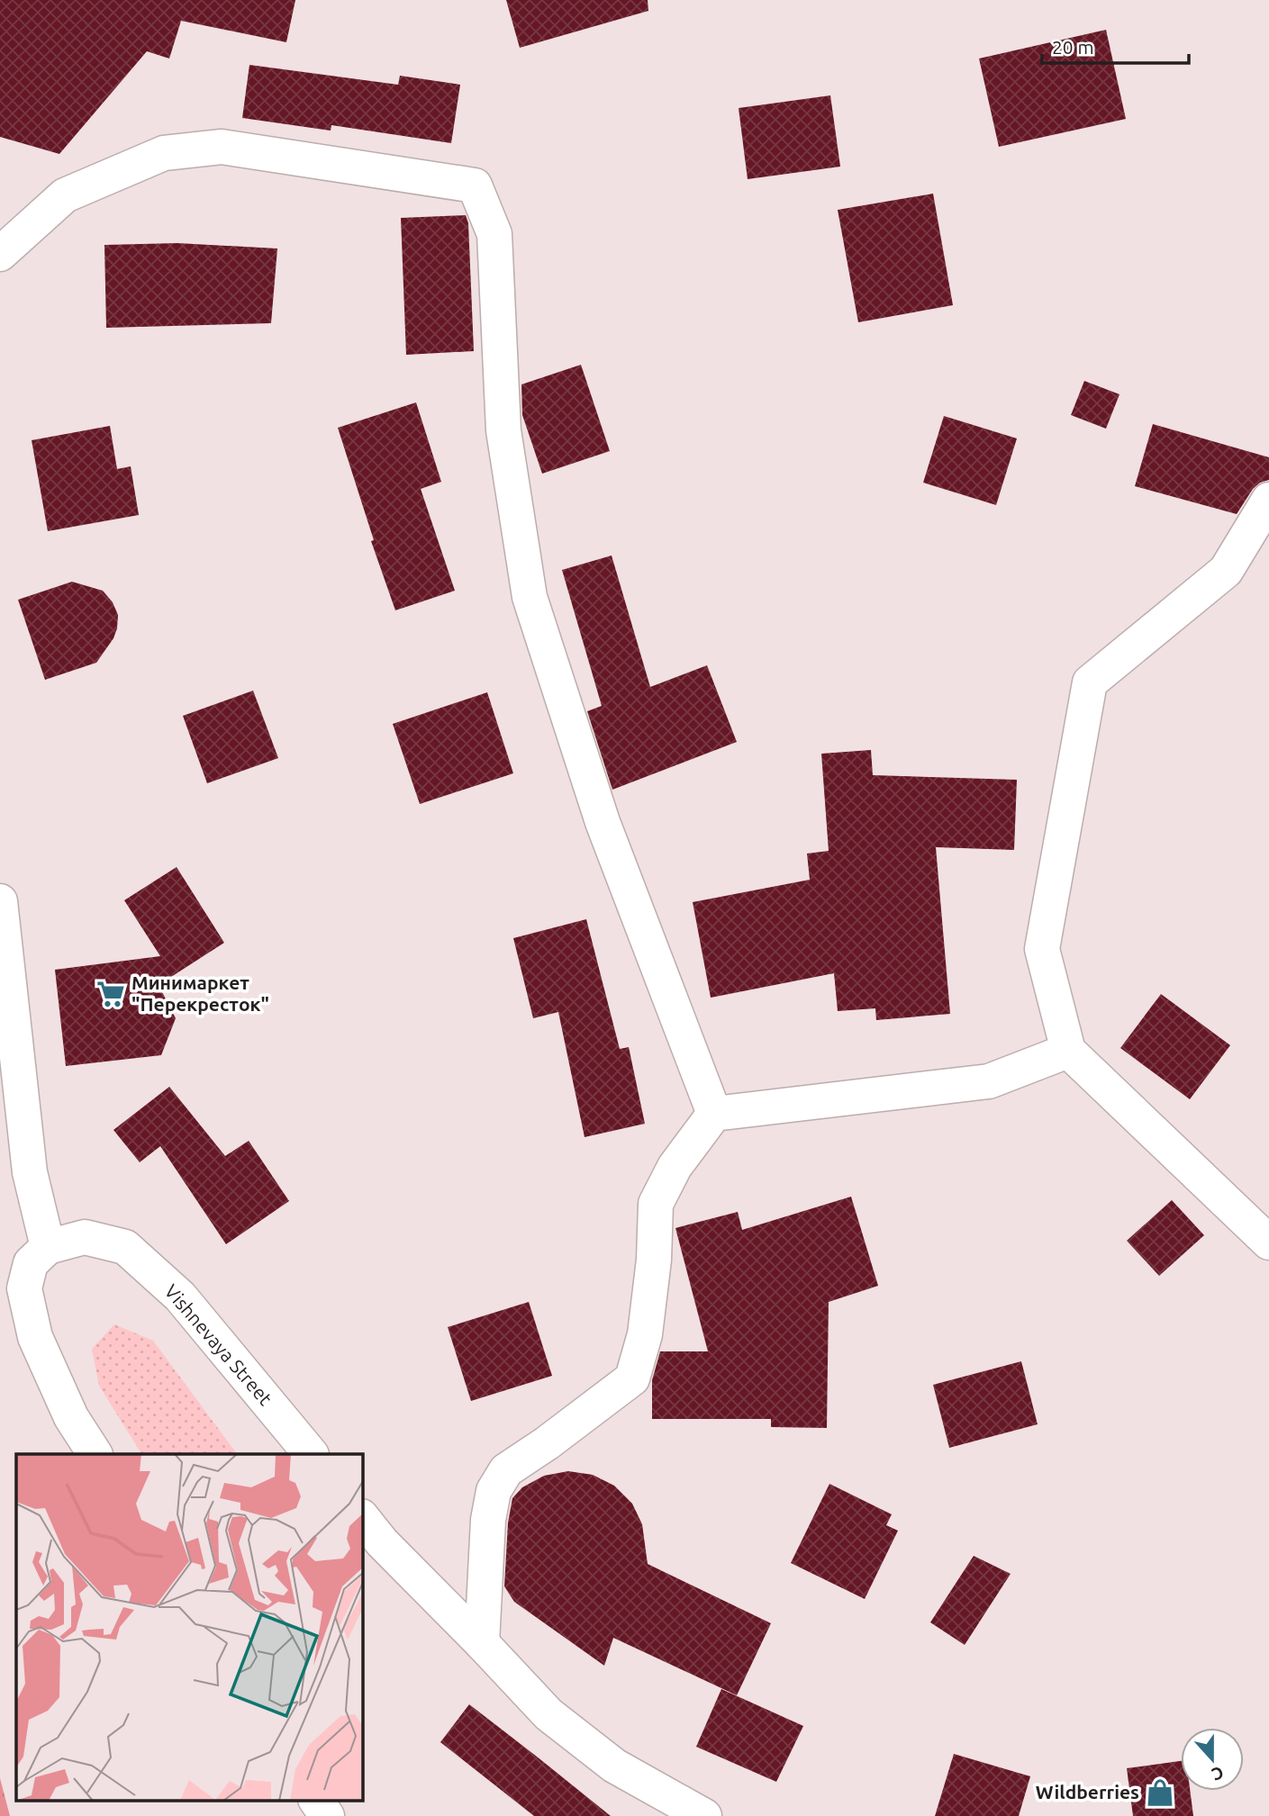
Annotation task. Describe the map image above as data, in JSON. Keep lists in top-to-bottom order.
{
  "streets": {
    "street": ["Vishnevaya Street"]
  },
  "places": {
    "supermarket": ["Минимаркет \"Перекресток\""],
    "shop": ["Wildberries"]
  },
  "scale_bar": "20 m",
  "north": "bottom"
}
